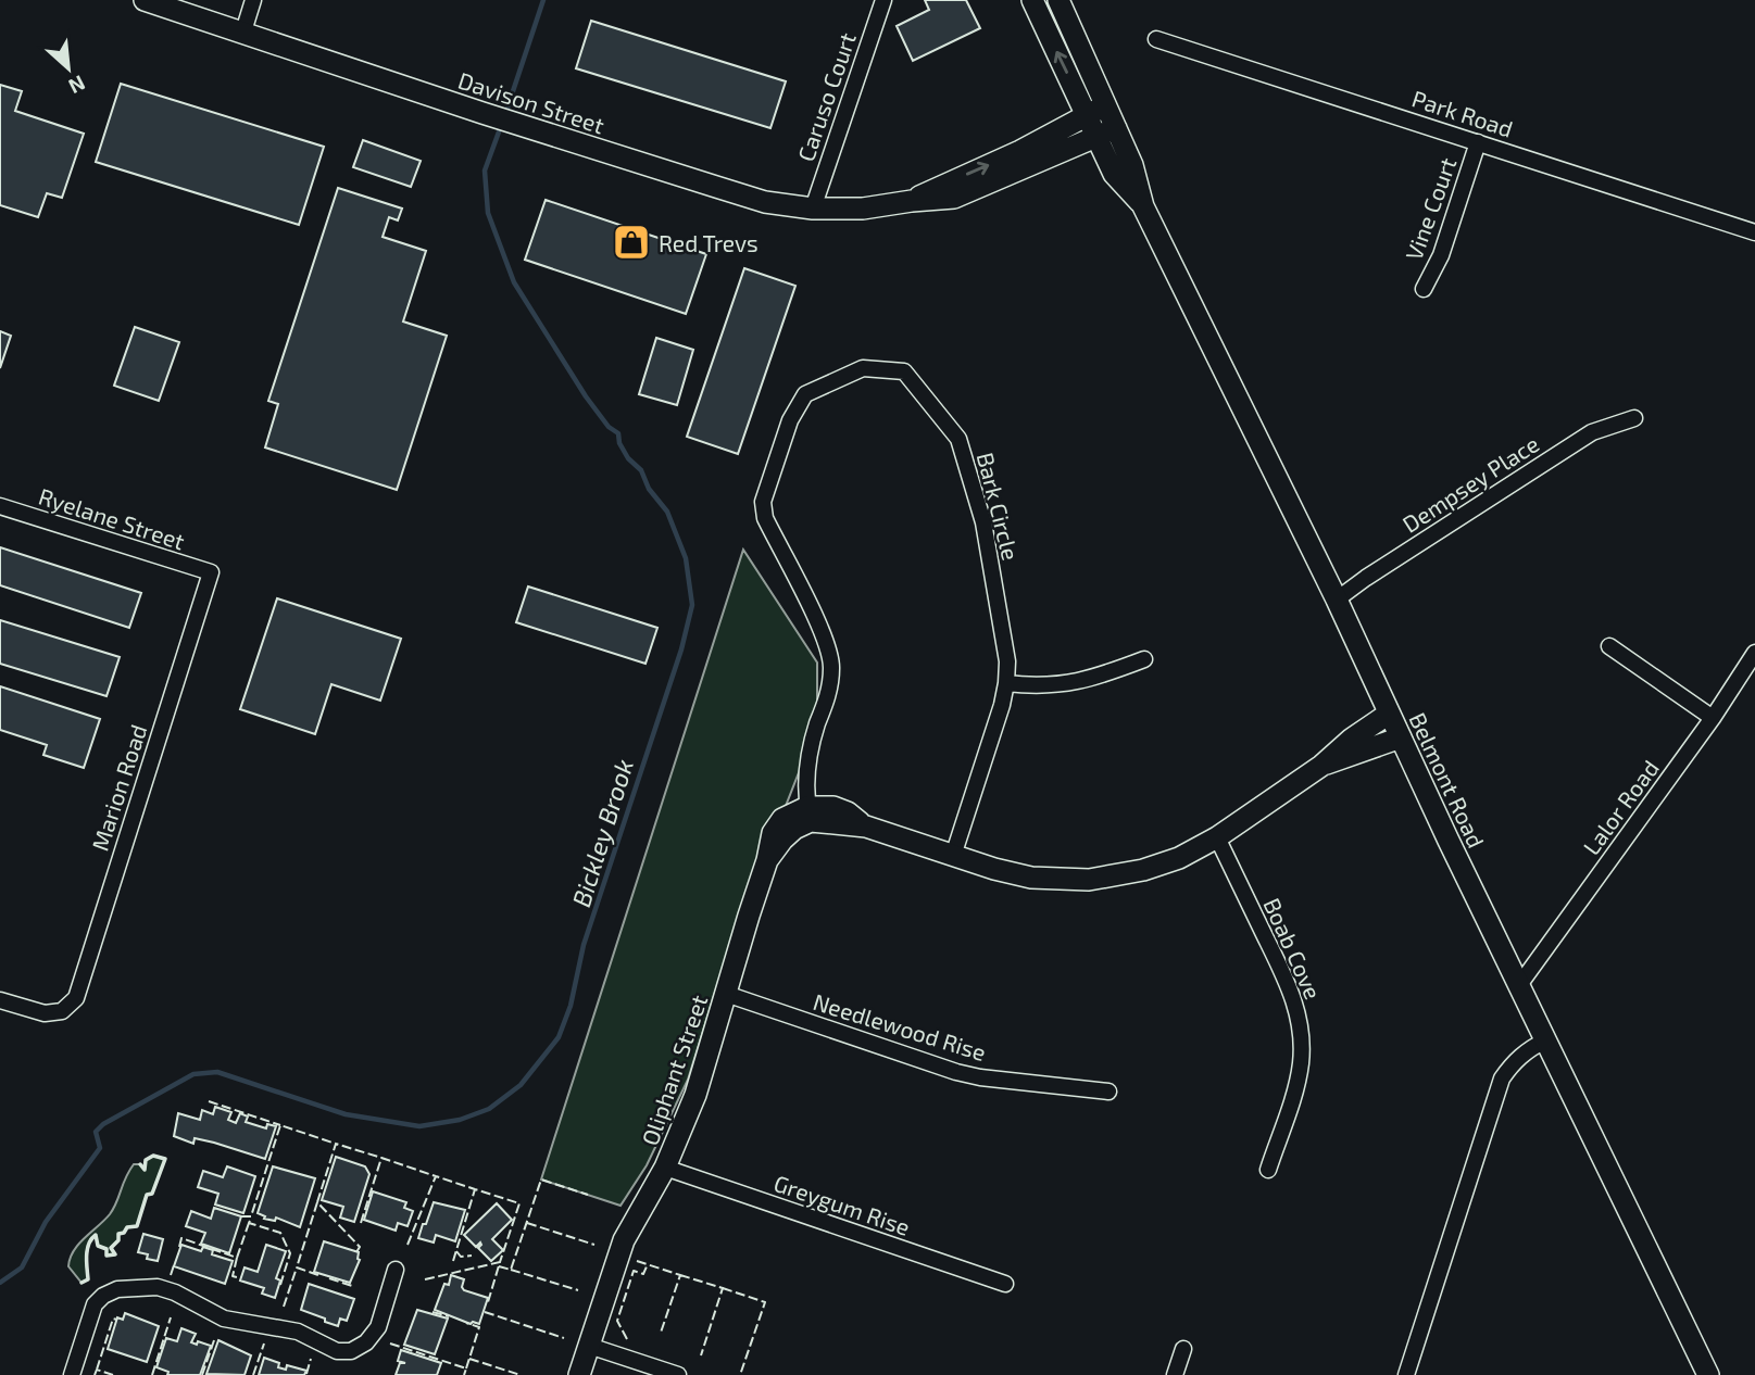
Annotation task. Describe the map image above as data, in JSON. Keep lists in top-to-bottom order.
{
  "streets": {
    "main road": ["Davison Street", "Belmont Road", "Oliphant Street"],
    "street": [
      "Caruso Court",
      "Park Road",
      "Vine Court",
      "Dempsey Place",
      "Bark Circle",
      "Ryelane Street",
      "Marion Road",
      "Lalor Road",
      "Boab Cove",
      "Needlewood Rise",
      "Greygum Rise"
    ]
  },
  "crossings": [
    ["Caruso Court", "Davison Street"],
    ["Davison Street", "Belmont Road"],
    ["Park Road", "Vine Court"],
    ["Dempsey Place", "Belmont Road"],
    ["Bark Circle", "Oliphant Street"],
    ["Ryelane Street", "Marion Road"],
    ["Belmont Road", "Lalor Road"],
    ["Needlewood Rise", "Oliphant Street"],
    ["Oliphant Street", "Greygum Rise"]
  ],
  "water": ["Bickley Brook"],
  "places": {
    "shop": ["Red Trevs"]
  },
  "north": "bottom right"
}
